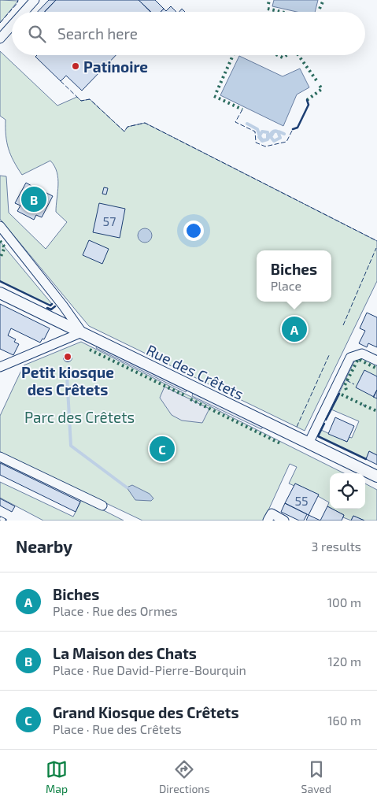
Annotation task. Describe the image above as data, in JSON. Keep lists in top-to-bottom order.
{
  "streets": {
    "street": ["Rue des Crêtets"]
  },
  "parks": ["Parc des Crêtets"],
  "places": ["Patinoire", "Petit kiosque des Crêtets"],
  "house_numbers": ["57", "55"],
  "page": {
    "search": "Search here",
    "pins": ["B", "A", "C"],
    "popup": ["Biches", "Place"],
    "heading": ["Nearby", "3 results"],
    "list": [
      {
        "mark": "A",
        "name": "Biches",
        "note": "Place · Rue des Ormes",
        "value": "100 m"
      },
      {
        "mark": "B",
        "name": "La Maison des Chats",
        "note": "Place · Rue David-Pierre-Bourquin",
        "value": "120 m"
      },
      {
        "mark": "C",
        "name": "Grand Kiosque des Crêtets",
        "note": "Place · Rue des Crêtets",
        "value": "160 m"
      }
    ],
    "nav": ["Map", "Directions", "Saved"]
  }
}
